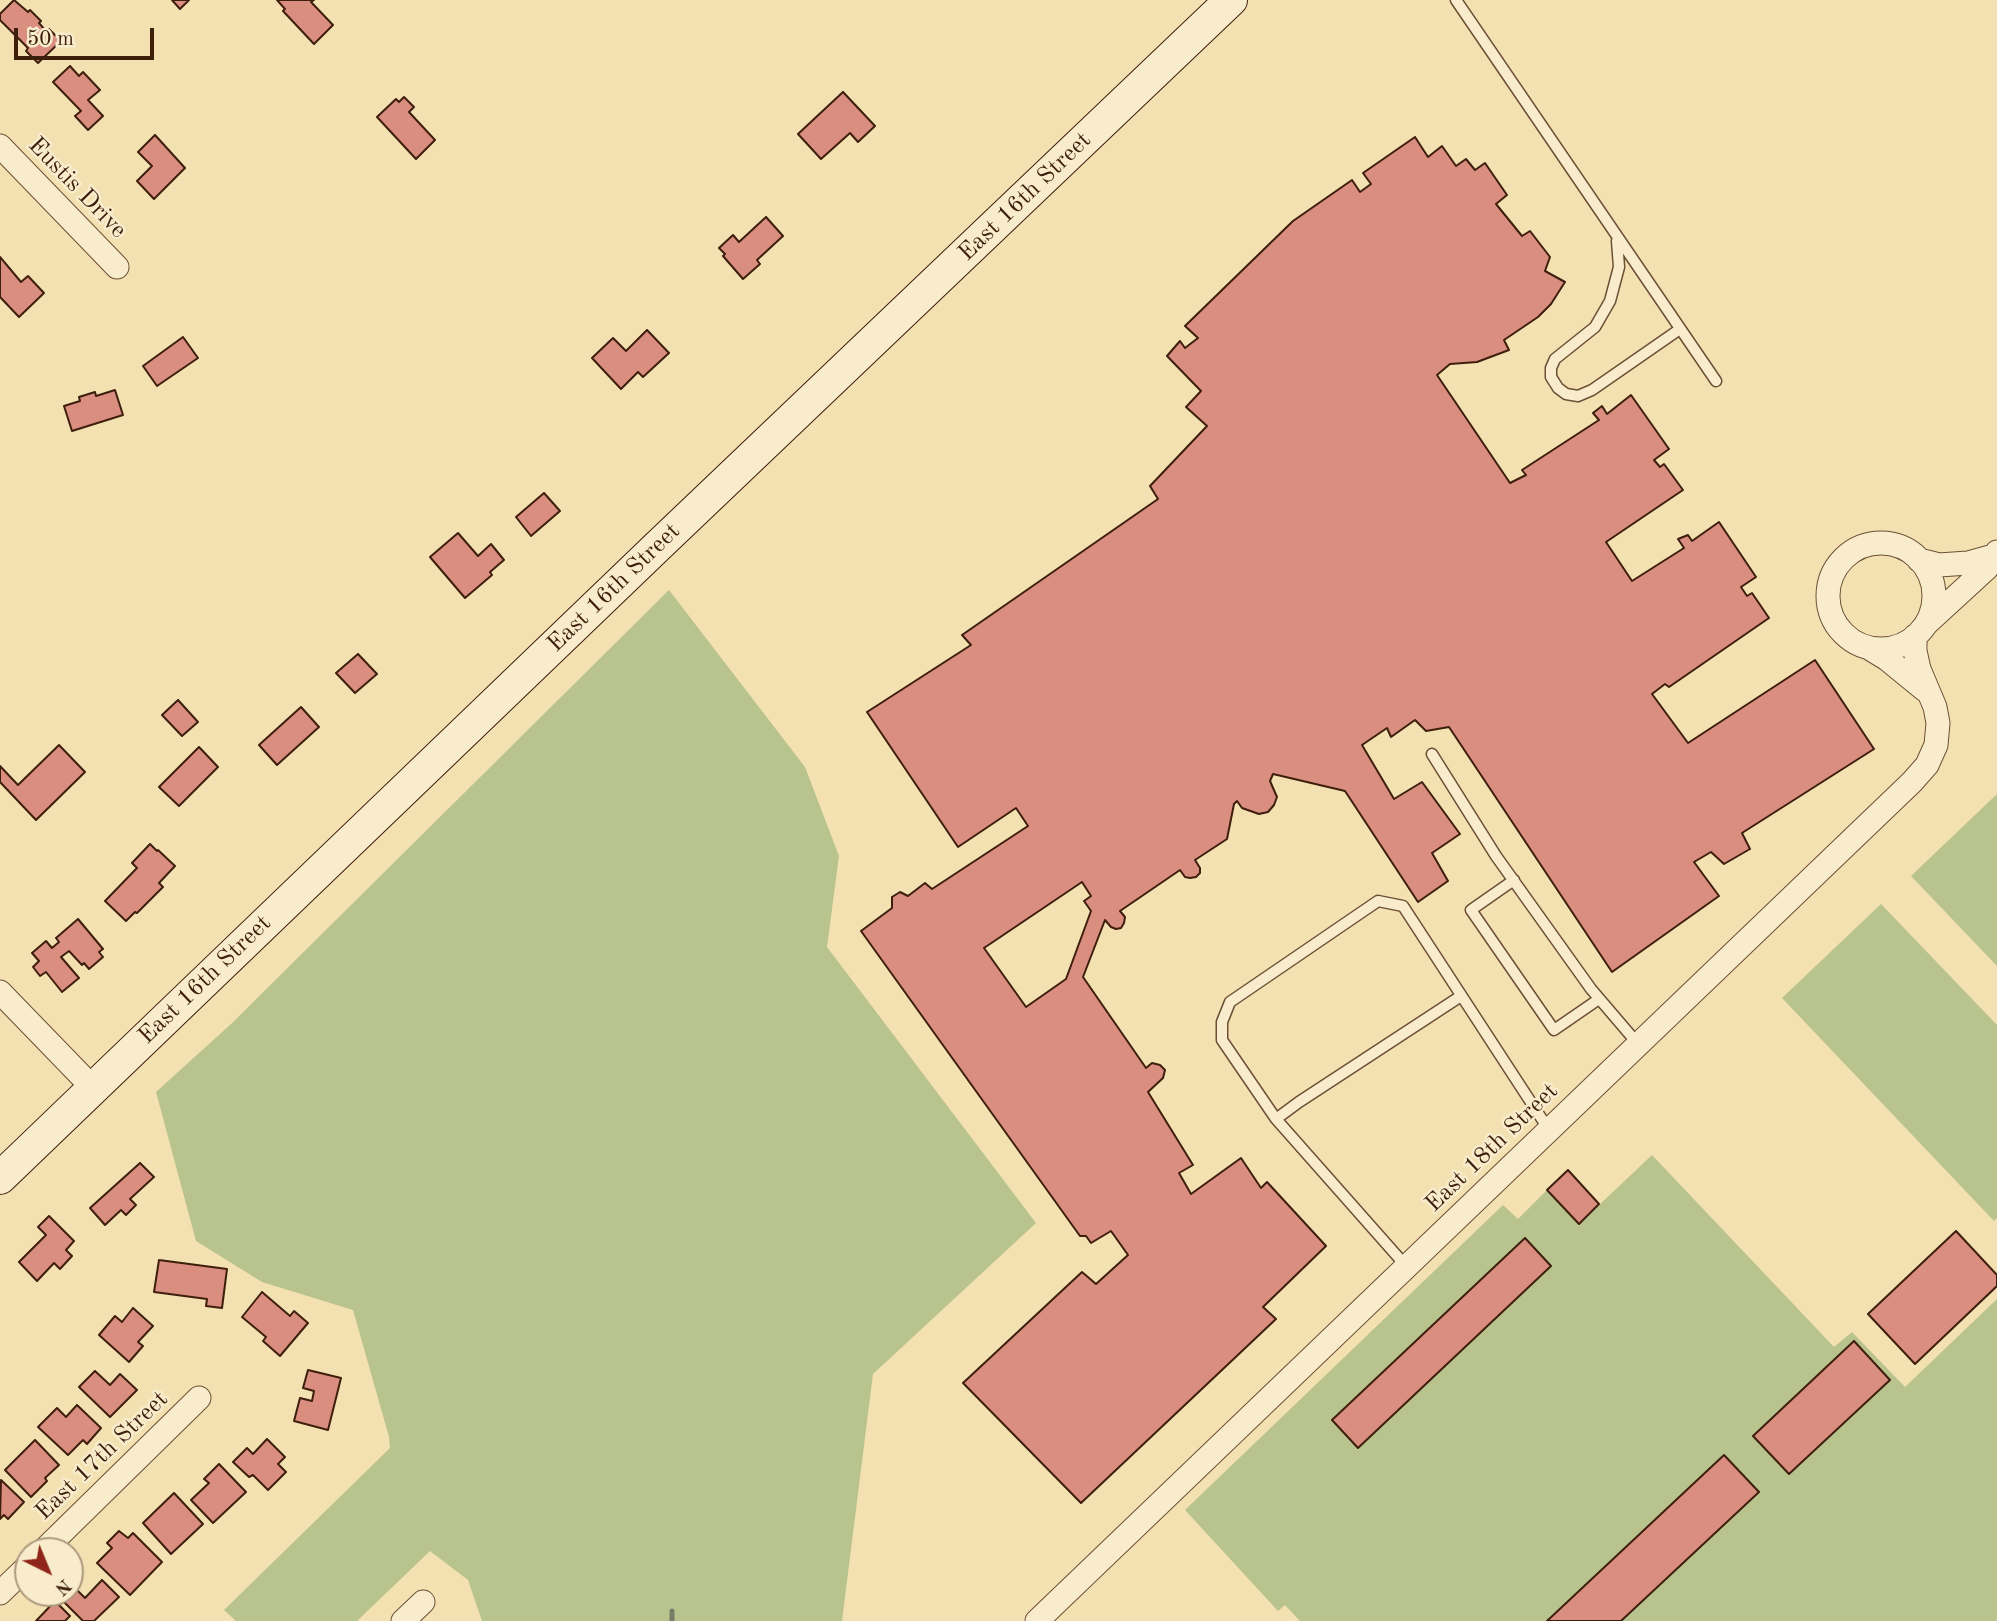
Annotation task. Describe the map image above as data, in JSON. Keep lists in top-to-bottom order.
{
  "streets": {
    "street": [
      "Eustis Drive",
      "East 16th Street",
      "East 18th Street",
      "East 17th Street"
    ]
  },
  "scale_bar": "50 m",
  "north": "bottom right"
}
